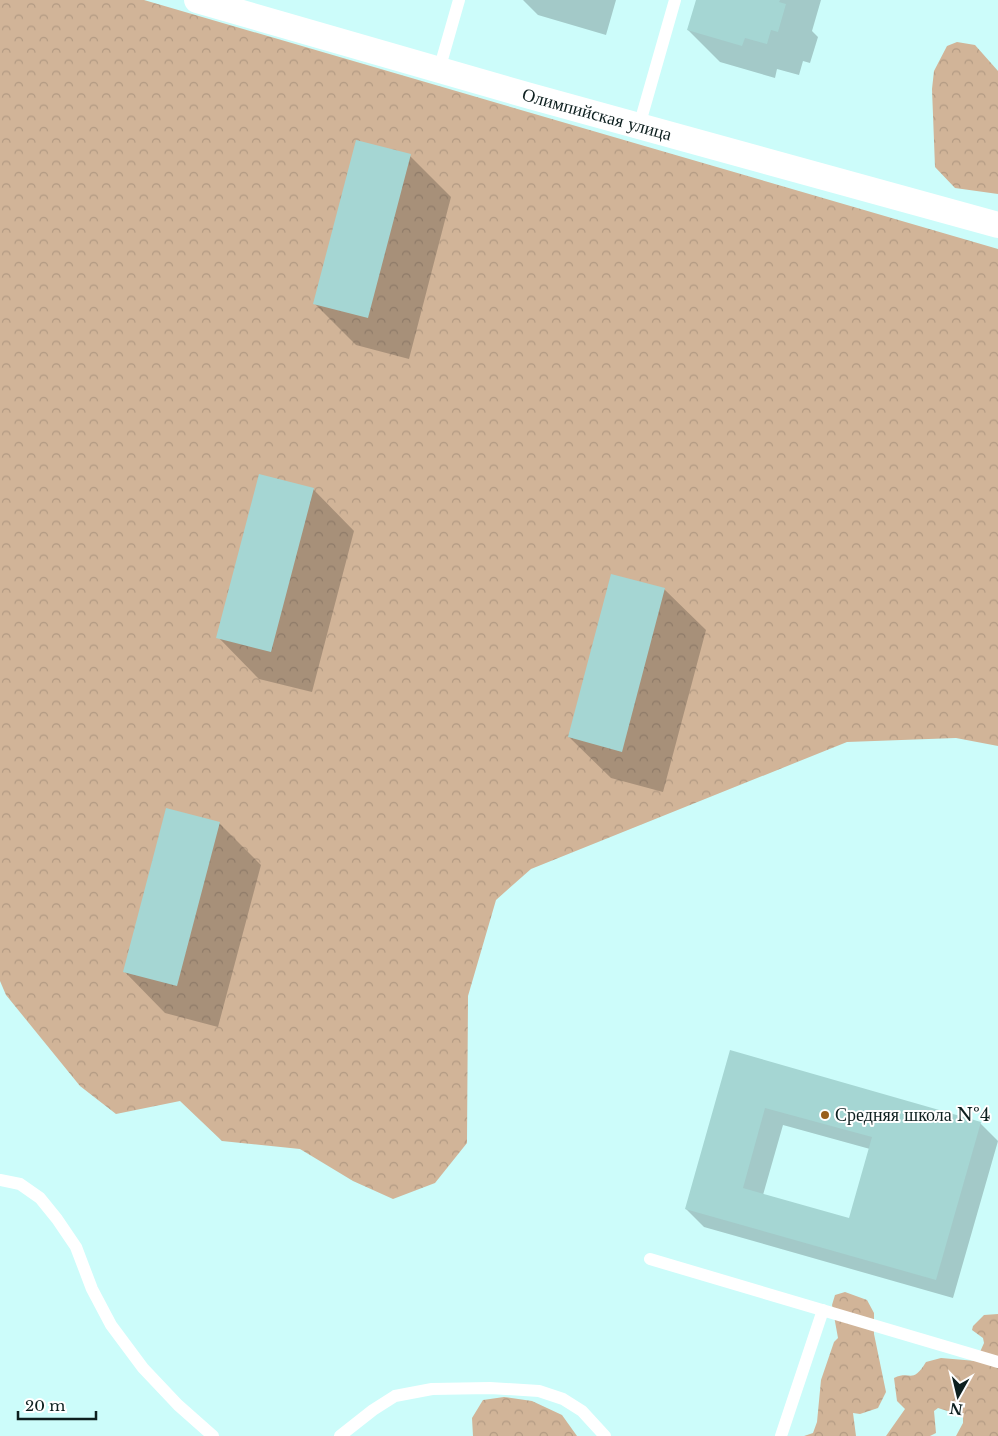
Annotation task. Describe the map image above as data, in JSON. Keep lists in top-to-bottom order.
{
  "streets": {
    "street": ["Олимпийская улица"]
  },
  "places": ["Средняя школа №4"],
  "scale_bar": "20 m",
  "north": "bottom"
}
